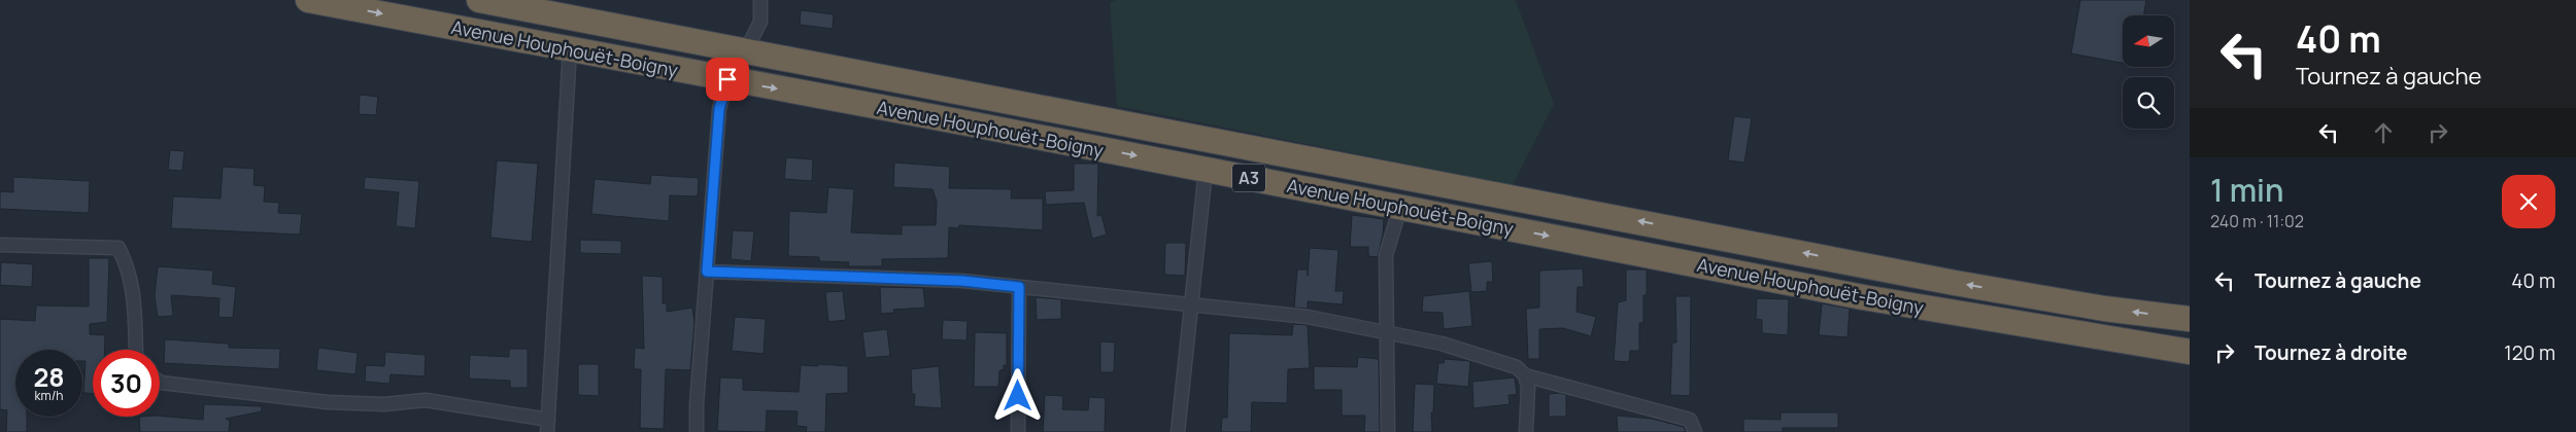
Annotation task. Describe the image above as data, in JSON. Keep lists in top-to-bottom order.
{
  "streets": {
    "highway": ["Avenue Houphouët-Boigny", "A3"]
  },
  "north": "left",
  "page": {
    "turn": ["40 m", "Tournez à gauche"],
    "heading": ["1 min", "240 m · 11:02"],
    "list": [
      {
        "name": "Tournez à gauche",
        "value": "40 m"
      },
      {
        "name": "Tournez à droite",
        "value": "120 m"
      }
    ],
    "speed": "28 km/h",
    "limit": "30"
  }
}
